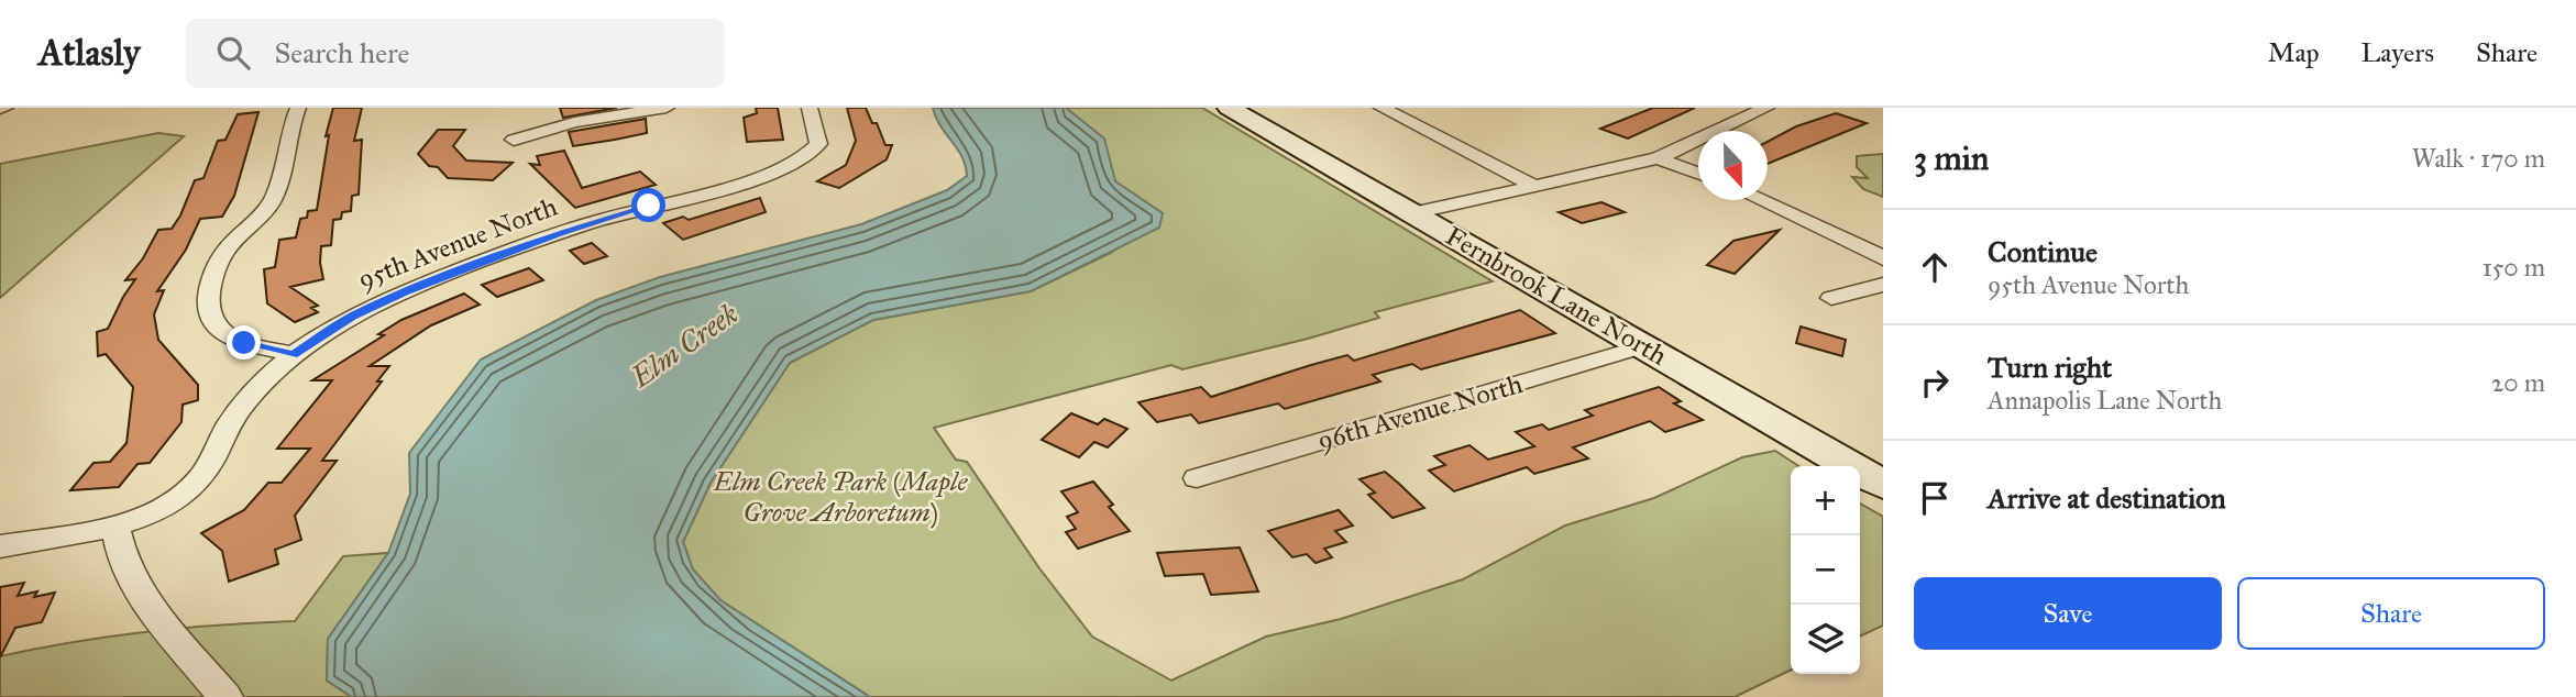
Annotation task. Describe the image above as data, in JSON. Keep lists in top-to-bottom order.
{
  "streets": {
    "street": ["95th Avenue North", "Fernbrook Lane North", "96th Avenue North"]
  },
  "crossings": [
    ["Fernbrook Lane North", "96th Avenue North"]
  ],
  "water": ["Elm Creek"],
  "parks": ["Elm Creek Park (Maple Grove Arboretum)"],
  "north": "bottom",
  "page": {
    "header": "Atlasly",
    "search": "Search here",
    "nav": ["Map", "Layers", "Share"],
    "heading": ["3 min", "Walk · 170 m"],
    "list": [
      ["Continue", "95th Avenue North", "150 m"],
      ["Turn right", "Annapolis Lane North", "20 m"],
      "Arrive at destination"
    ],
    "map_buttons": ["+", "−"],
    "buttons": ["Save", "Share"]
  }
}
